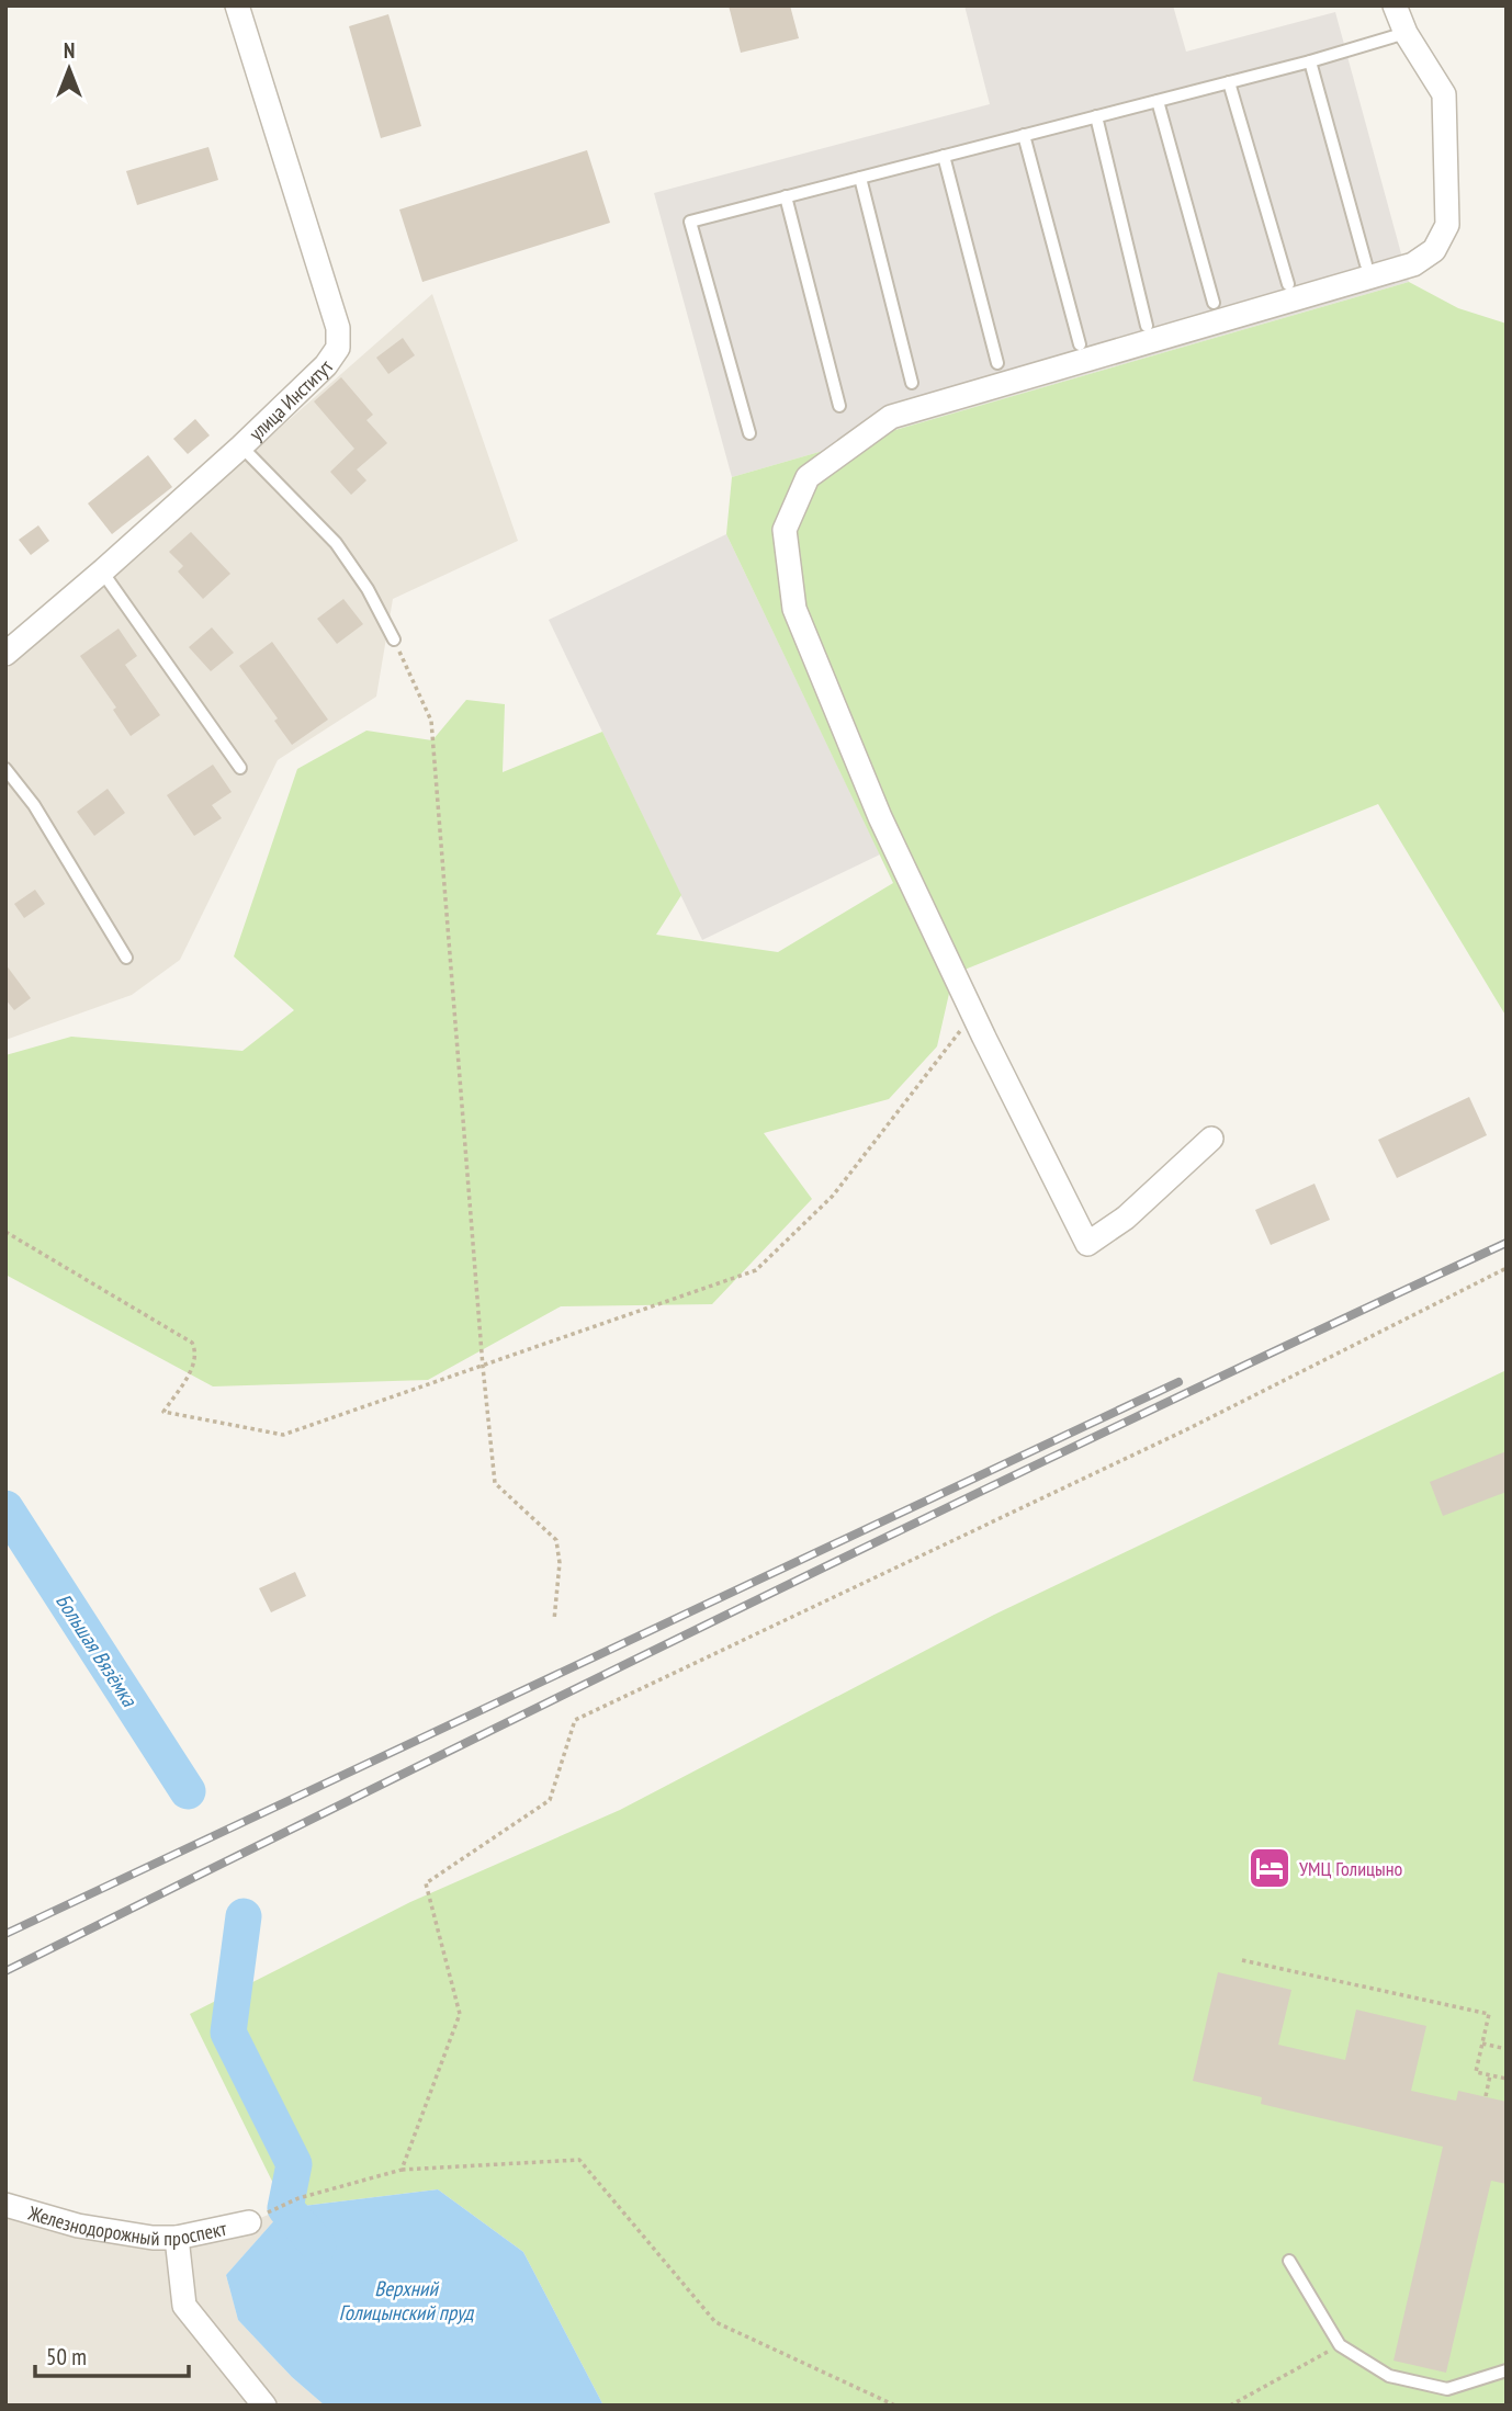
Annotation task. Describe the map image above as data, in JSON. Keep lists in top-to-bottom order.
{
  "streets": {
    "street": ["улица Институт", "Железнодорожный проспект"]
  },
  "water": ["Большая Вязёмка", "Верхний Голицынский пруд"],
  "places": {
    "hotel": ["УМЦ Голицыно"]
  },
  "scale_bar": "50 m",
  "north": "top"
}
